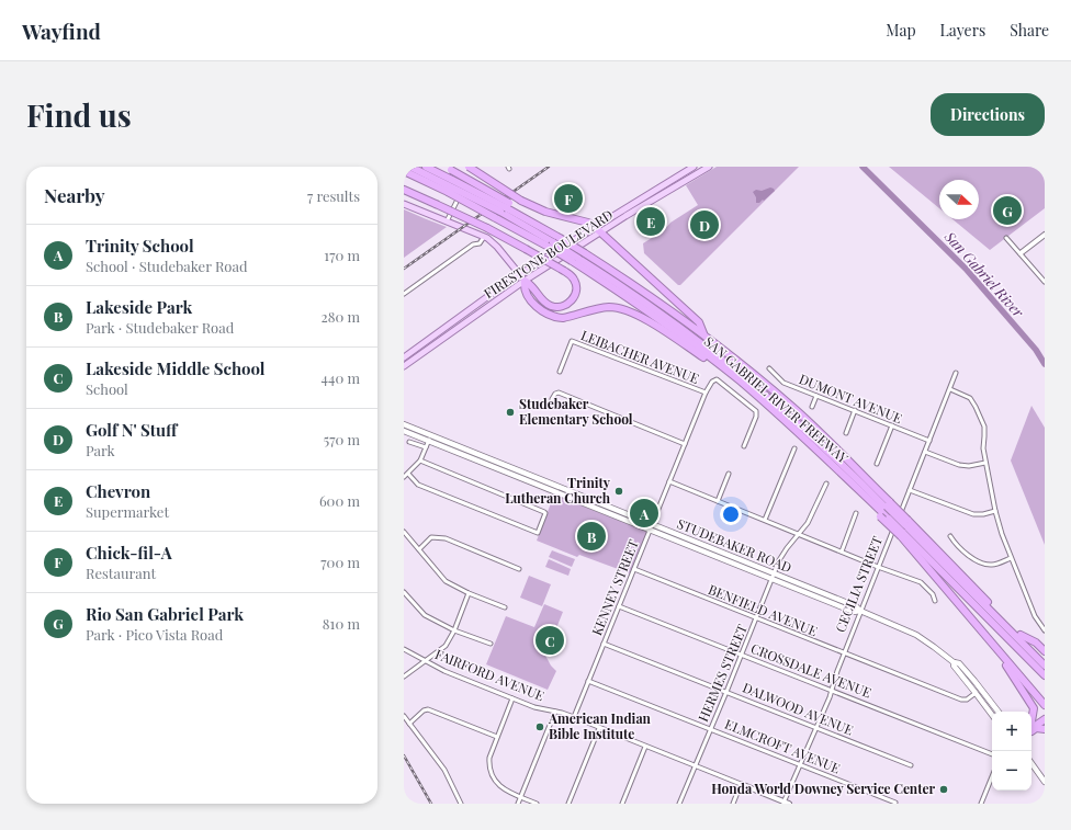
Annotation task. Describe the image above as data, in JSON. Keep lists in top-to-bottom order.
{
  "streets": {
    "highway": ["SAN GABRIEL RIVER FREEWAY"],
    "main road": ["FIRESTONE BOULEVARD", "STUDEBAKER ROAD"],
    "street": [
      "LEIBACHER AVENUE",
      "DUMONT AVENUE",
      "CECILIA STREET",
      "KENNEY STREET",
      "BENFIELD AVENUE",
      "CROSSDALE AVENUE",
      "HERMES STREET",
      "FAIRFORD AVENUE",
      "DALWOOD AVENUE",
      "ELMCROFT AVENUE"
    ]
  },
  "crossings": [
    ["LEIBACHER AVENUE", "KENNEY STREET"],
    ["DUMONT AVENUE", "CECILIA STREET"],
    ["STUDEBAKER ROAD", "CECILIA STREET"],
    ["STUDEBAKER ROAD", "KENNEY STREET"],
    ["STUDEBAKER ROAD", "BENFIELD AVENUE"],
    ["STUDEBAKER ROAD", "HERMES STREET"],
    ["CECILIA STREET", "BENFIELD AVENUE"],
    ["CECILIA STREET", "CROSSDALE AVENUE"],
    ["CECILIA STREET", "FAIRFORD AVENUE"],
    ["CECILIA STREET", "DALWOOD AVENUE"],
    ["CECILIA STREET", "ELMCROFT AVENUE"],
    ["KENNEY STREET", "BENFIELD AVENUE"],
    ["KENNEY STREET", "CROSSDALE AVENUE"],
    ["KENNEY STREET", "FAIRFORD AVENUE"],
    ["KENNEY STREET", "DALWOOD AVENUE"],
    ["KENNEY STREET", "ELMCROFT AVENUE"],
    ["BENFIELD AVENUE", "HERMES STREET"],
    ["CROSSDALE AVENUE", "HERMES STREET"],
    ["HERMES STREET", "FAIRFORD AVENUE"],
    ["HERMES STREET", "DALWOOD AVENUE"],
    ["HERMES STREET", "ELMCROFT AVENUE"]
  ],
  "water": ["San Gabriel River"],
  "places": [
    "Studebaker Elementary School",
    "Trinity Lutheran Church",
    "American Indian Bible Institute",
    "Honda World Downey Service Center"
  ],
  "north": "right",
  "page": {
    "header": "Wayfind",
    "nav": ["Map", "Layers", "Share"],
    "buttons": "Directions",
    "title": "Find us",
    "heading": ["Nearby", "7 results"],
    "pins": [
      "F",
      "G",
      "E",
      "D",
      "A",
      "B",
      "C"
    ],
    "list": [
      {
        "mark": "A",
        "name": "Trinity School",
        "note": "School · Studebaker Road",
        "value": "170 m"
      },
      {
        "mark": "B",
        "name": "Lakeside Park",
        "note": "Park · Studebaker Road",
        "value": "280 m"
      },
      {
        "mark": "C",
        "name": "Lakeside Middle School",
        "note": "School",
        "value": "440 m"
      },
      {
        "mark": "D",
        "name": "Golf N' Stuff",
        "note": "Park",
        "value": "570 m"
      },
      {
        "mark": "E",
        "name": "Chevron",
        "note": "Supermarket",
        "value": "600 m"
      },
      {
        "mark": "F",
        "name": "Chick-fil-A",
        "note": "Restaurant",
        "value": "700 m"
      },
      {
        "mark": "G",
        "name": "Rio San Gabriel Park",
        "note": "Park · Pico Vista Road",
        "value": "810 m"
      }
    ],
    "map_buttons": ["+", "−"]
  }
}
